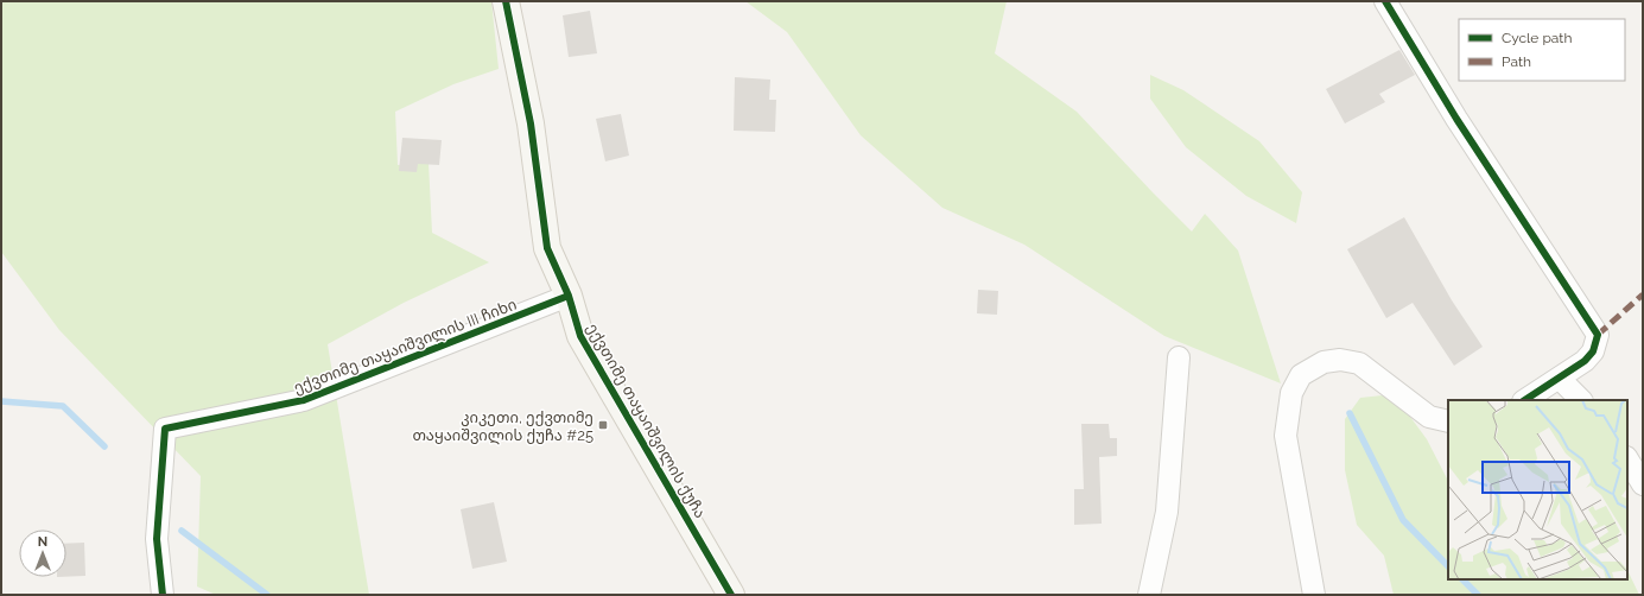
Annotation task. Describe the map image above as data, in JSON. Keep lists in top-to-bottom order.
{
  "streets": {
    "street": ["ექვთიმე თაყაიშვილის III ჩიხი", "ექვთიმე თაყაიშვილის ქუჩა"]
  },
  "crossings": [
    ["ექვთიმე თაყაიშვილის III ჩიხი", "ექვთიმე თაყაიშვილის ქუჩა"]
  ],
  "places": {
    "transit": ["კიკეთი, ექვთიმე თაყაიშვილის ქუჩა #25"]
  },
  "legend": ["Cycle path", "Path"],
  "north": "top"
}
